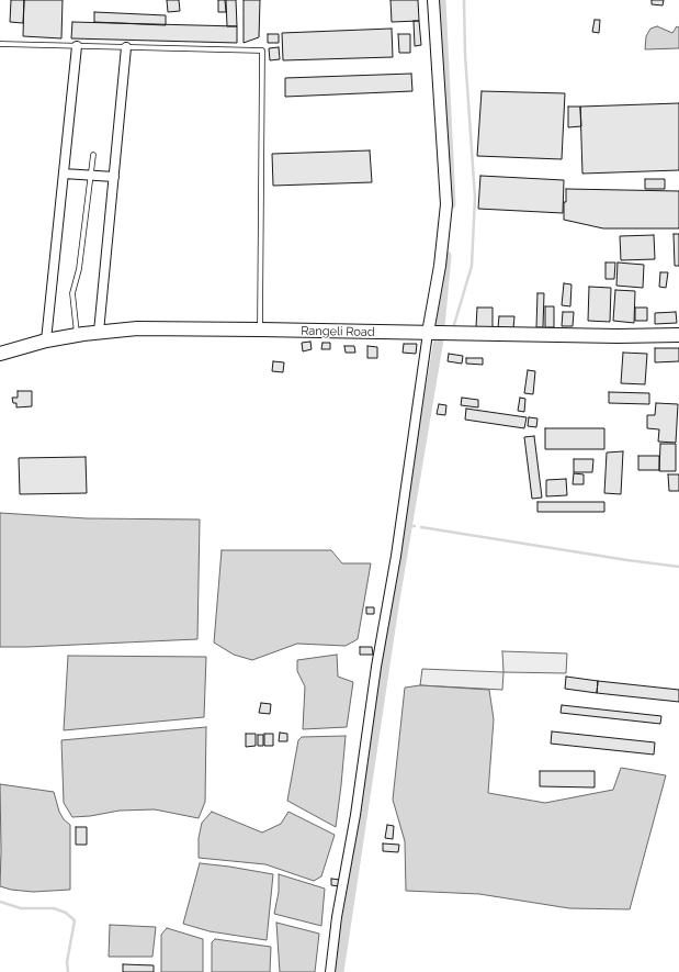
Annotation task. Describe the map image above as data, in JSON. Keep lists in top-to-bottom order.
{
  "streets": {
    "main road": ["Rangeli Road"]
  }
}
